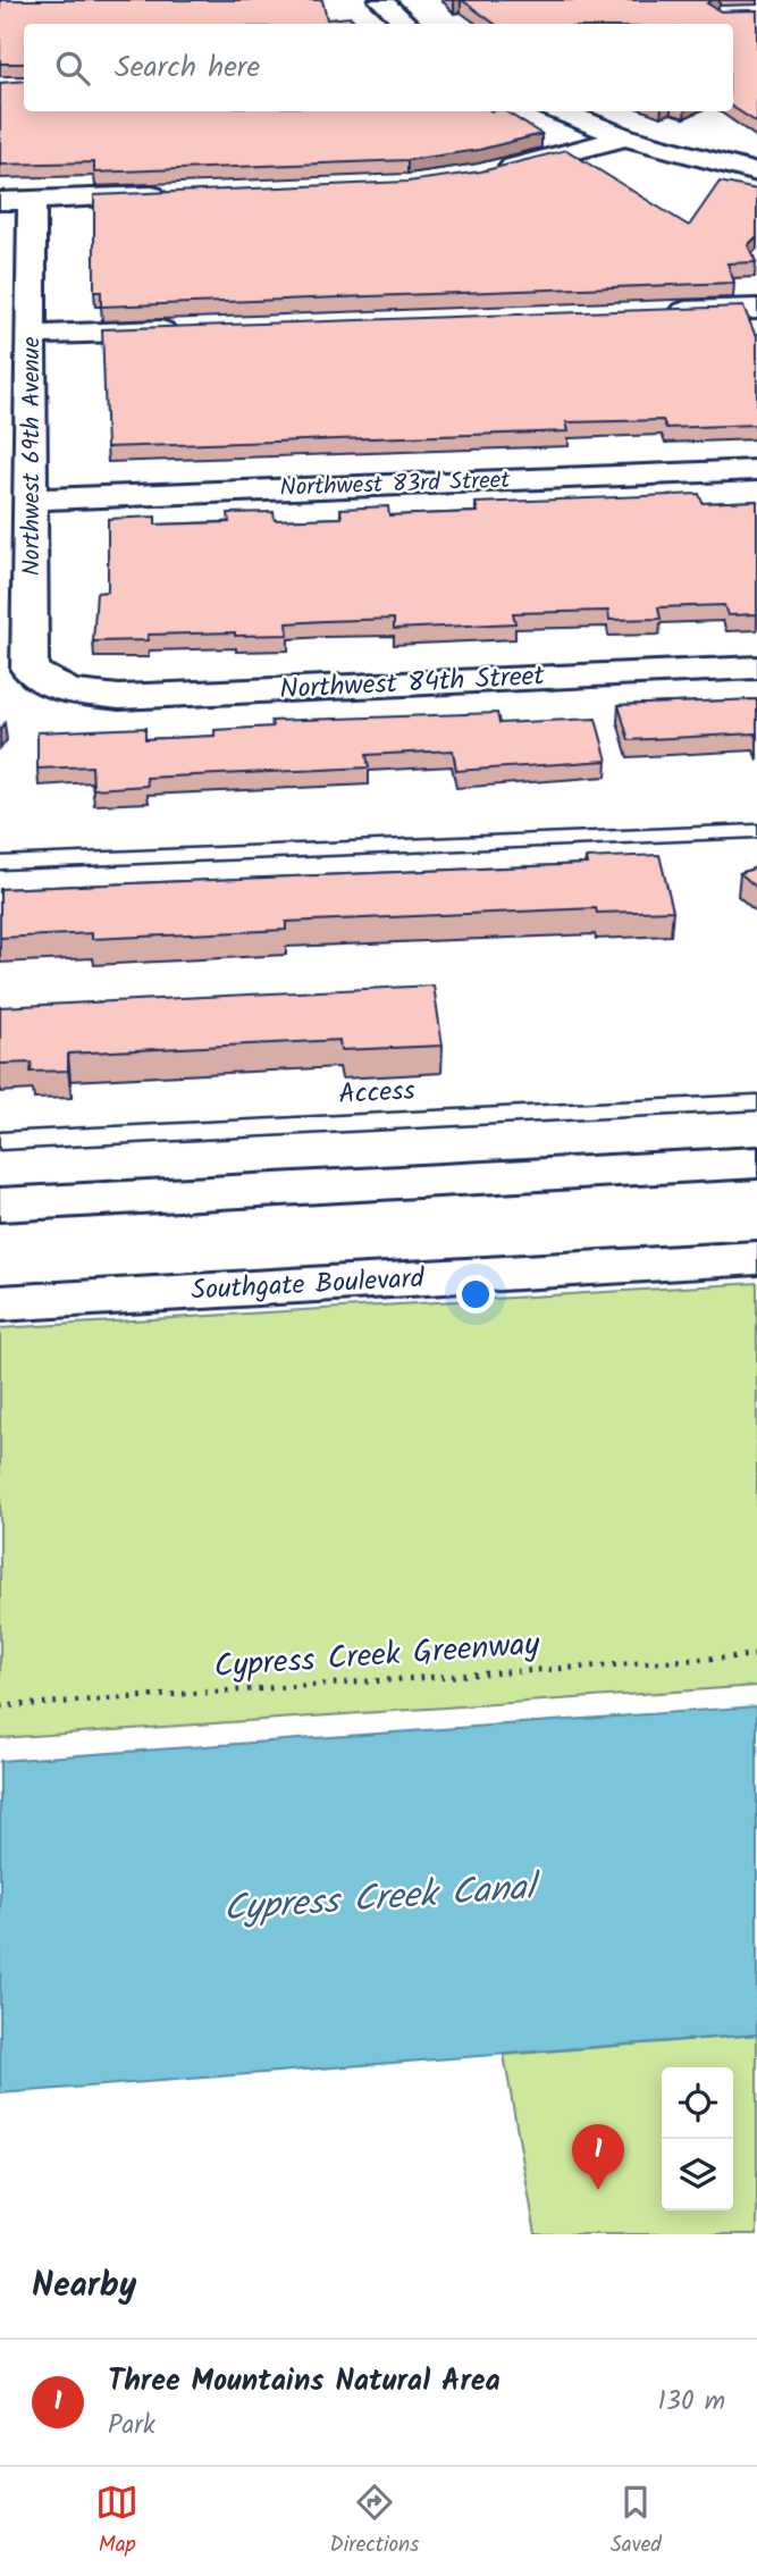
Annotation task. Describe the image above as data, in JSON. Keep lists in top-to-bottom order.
{
  "streets": {
    "street": [
      "Northwest 69th Avenue",
      "Northwest 83rd Street",
      "Northwest 84th Street",
      "Southgate Boulevard"
    ],
    "lane": ["Access"],
    "path": ["Cypress Creek Greenway"]
  },
  "crossings": [
    ["Northwest 69th Avenue", "Northwest 83rd Street"],
    ["Northwest 69th Avenue", "Northwest 84th Street"]
  ],
  "water": ["Cypress Creek Canal"],
  "page": {
    "search": "Search here",
    "pins": "1",
    "heading": "Nearby",
    "list": [
      {
        "mark": "1",
        "name": "Three Mountains Natural Area",
        "note": "Park",
        "value": "130 m"
      }
    ],
    "nav": ["Map", "Directions", "Saved"]
  }
}
